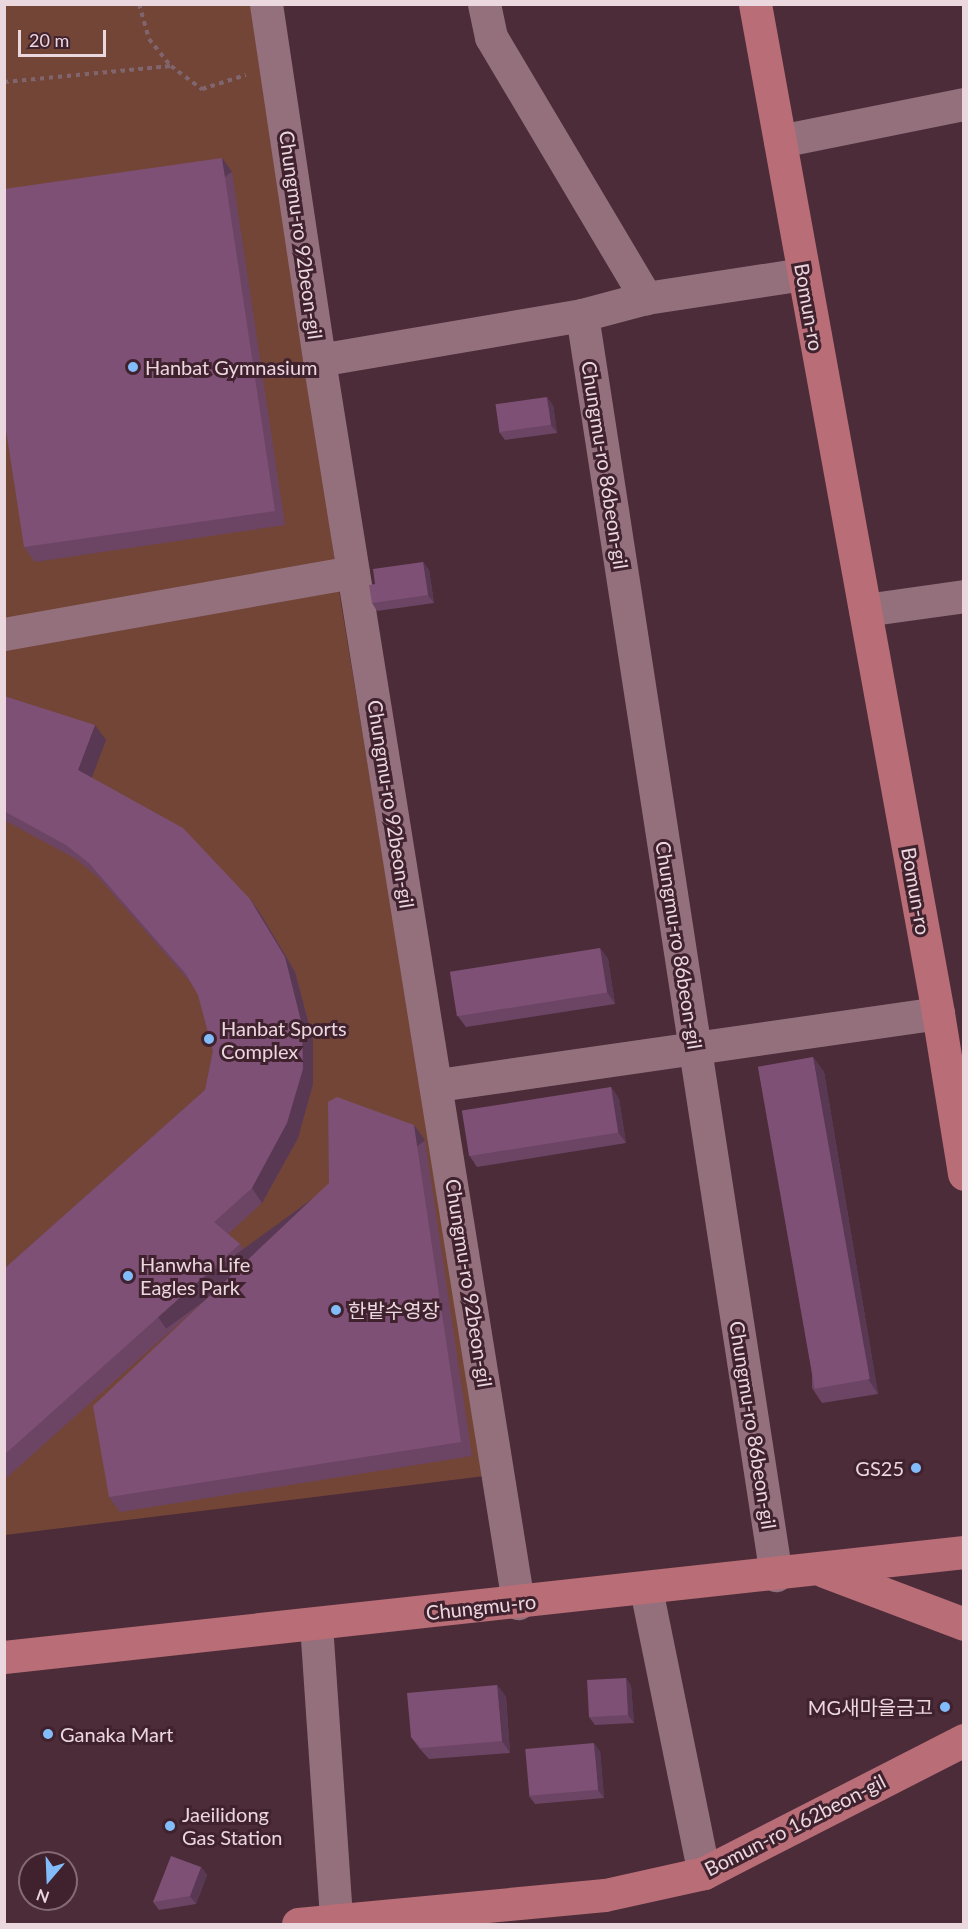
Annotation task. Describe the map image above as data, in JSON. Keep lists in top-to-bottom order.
{
  "streets": {
    "main road": ["Bomun-ro", "Chungmu-ro", "Bomun-ro 162beon-gil"],
    "street": ["Chungmu-ro 92beon-gil", "Chungmu-ro 86beon-gil"]
  },
  "crossings": [
    ["Chungmu-ro 92beon-gil", "Chungmu-ro"],
    ["Chungmu-ro 86beon-gil", "Chungmu-ro"]
  ],
  "places": [
    "Hanbat Gymnasium",
    "Hanbat Sports Complex",
    "Hanwha Life Eagles Park",
    "한밭수영장",
    "GS25",
    "MG새마을금고",
    "Ganaka Mart",
    "Jaeilidong Gas Station"
  ],
  "scale_bar": "20 m",
  "north": "bottom"
}
